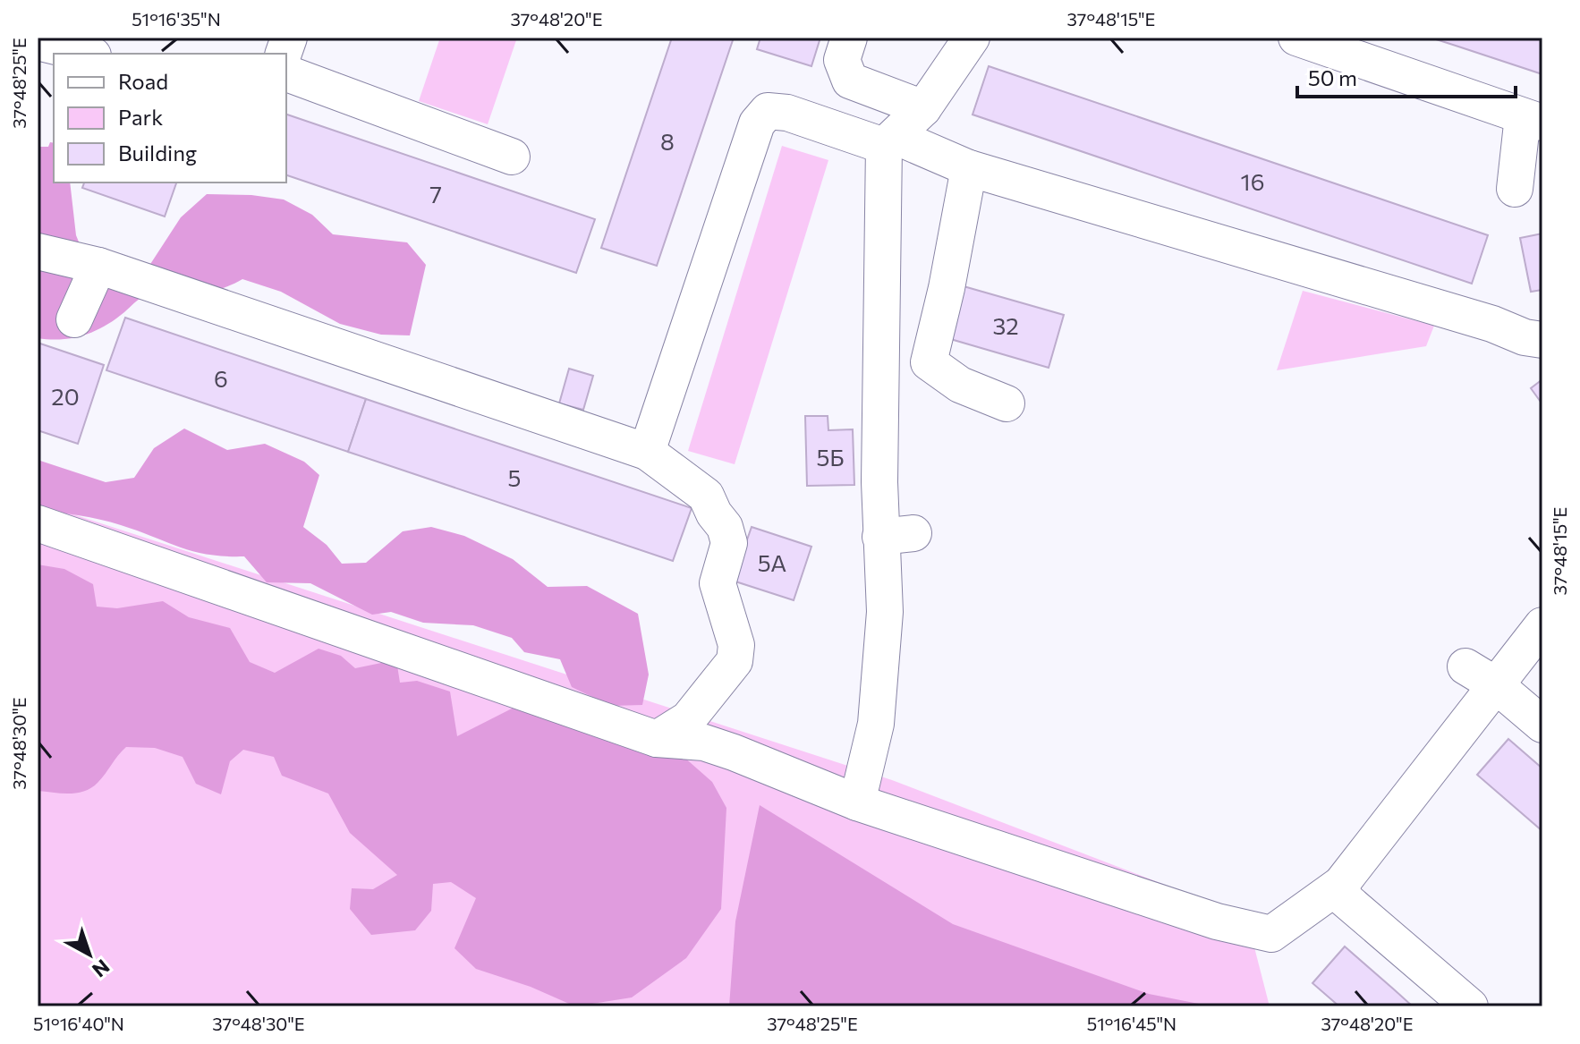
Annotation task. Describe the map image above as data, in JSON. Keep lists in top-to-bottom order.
{
  "house_numbers": [
    "8",
    "16",
    "7",
    "32",
    "6",
    "20",
    "5Б",
    "5",
    "5А"
  ],
  "legend": ["Road", "Park", "Building"],
  "scale_bar": "50 m",
  "north": "bottom right",
  "coordinates": [
    "51°16'35\"N",
    "37°48'20\"E",
    "37°48'15\"E",
    "37°48'25\"E",
    "37°48'30\"E",
    "51°16'40\"N",
    "51°16'45\"N"
  ]
}
